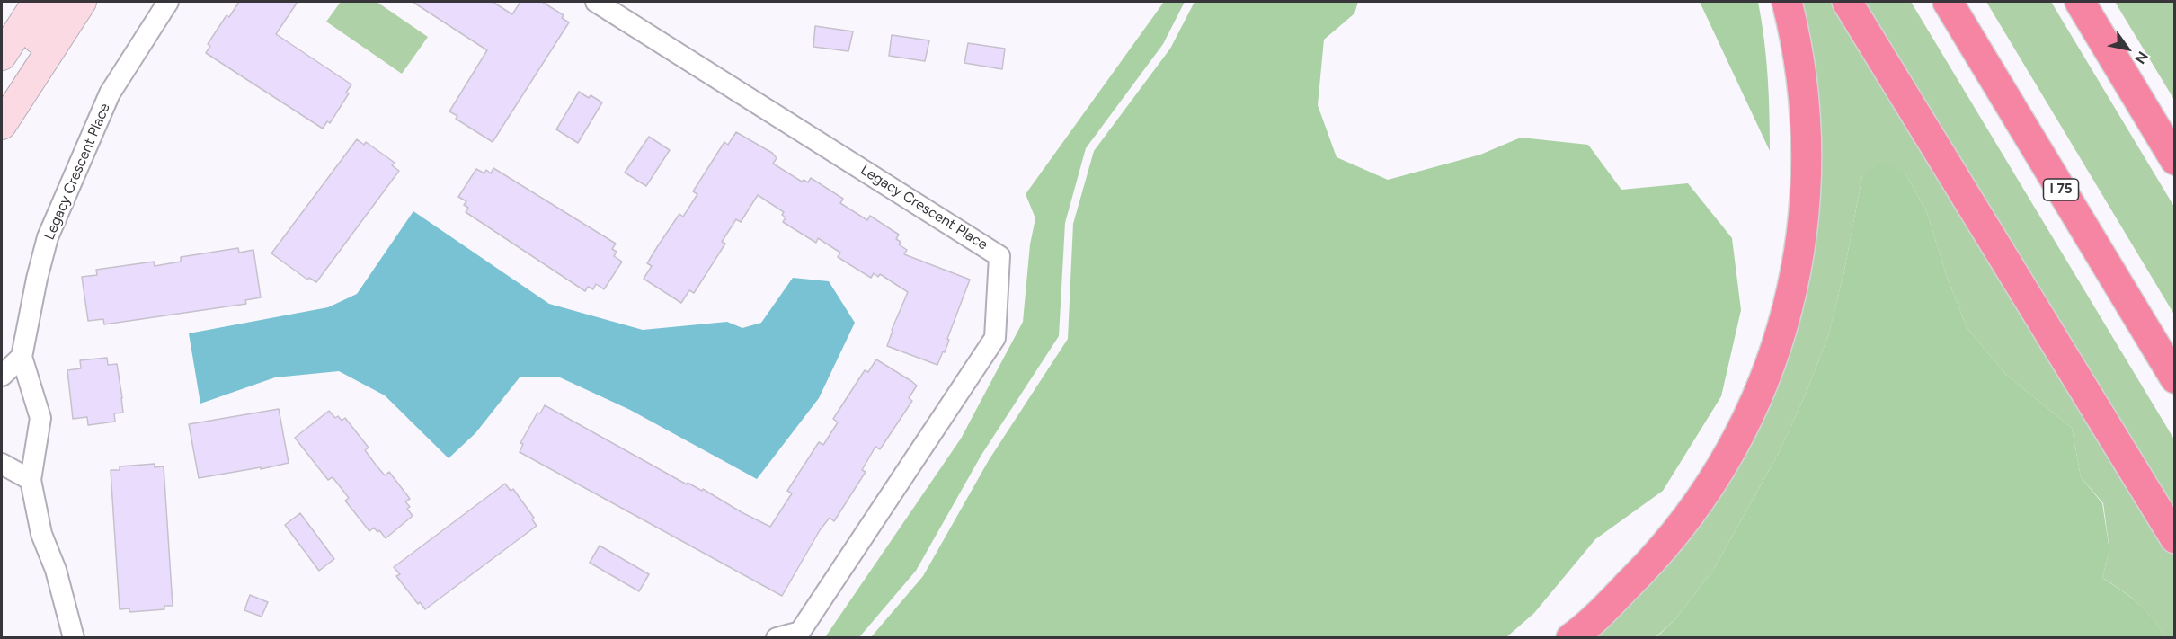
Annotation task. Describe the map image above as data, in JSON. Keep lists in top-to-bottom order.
{
  "streets": {
    "highway": ["I 75"],
    "street": ["Legacy Crescent Place"]
  },
  "north": "bottom right"
}
